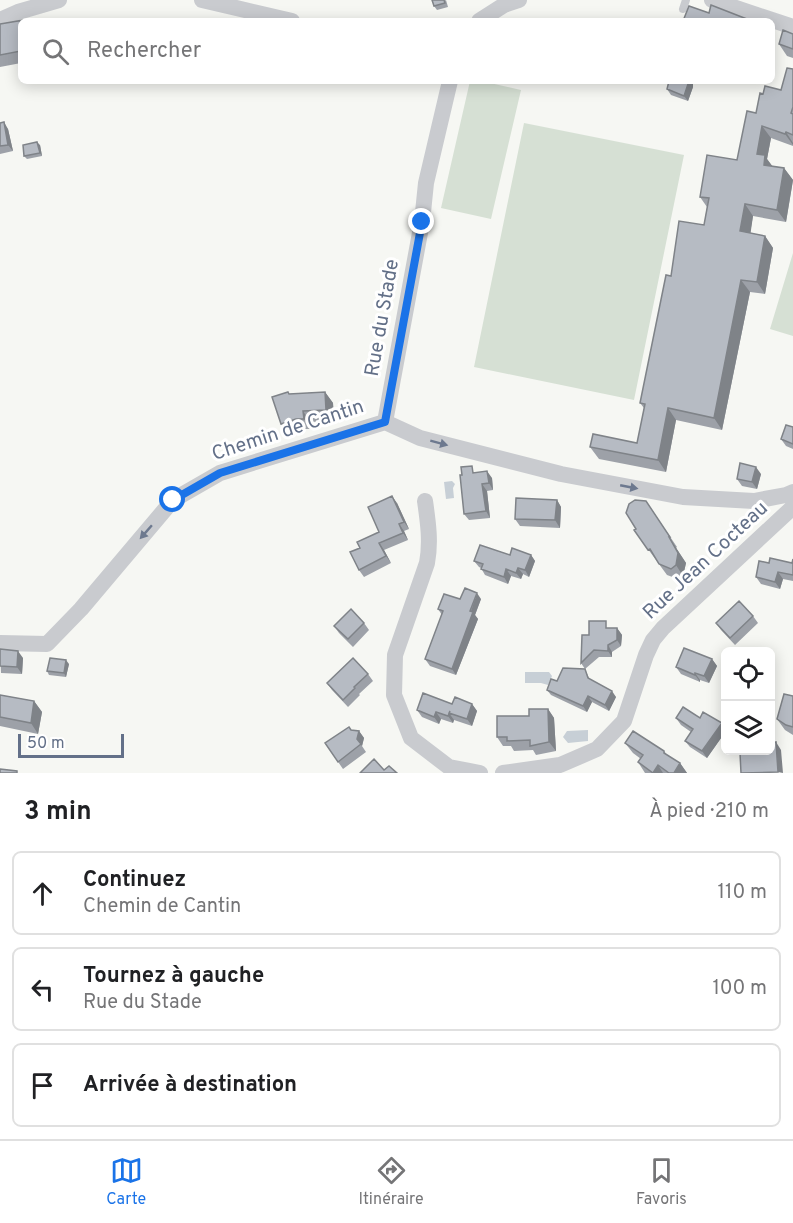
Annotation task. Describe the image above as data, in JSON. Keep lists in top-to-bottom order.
{
  "streets": {
    "street": ["Rue du Stade", "Chemin de Cantin", "Rue Jean Cocteau"]
  },
  "crossings": [
    ["Rue du Stade", "Chemin de Cantin"]
  ],
  "scale_bar": "50 m",
  "page": {
    "search": "Rechercher",
    "scale": "50 m",
    "heading": ["3 min", "À pied · 210 m"],
    "list": [
      ["Continuez", "Chemin de Cantin", "110 m"],
      ["Tournez à gauche", "Rue du Stade", "100 m"],
      "Arrivée à destination"
    ],
    "nav": ["Carte", "Itinéraire", "Favoris"]
  }
}
